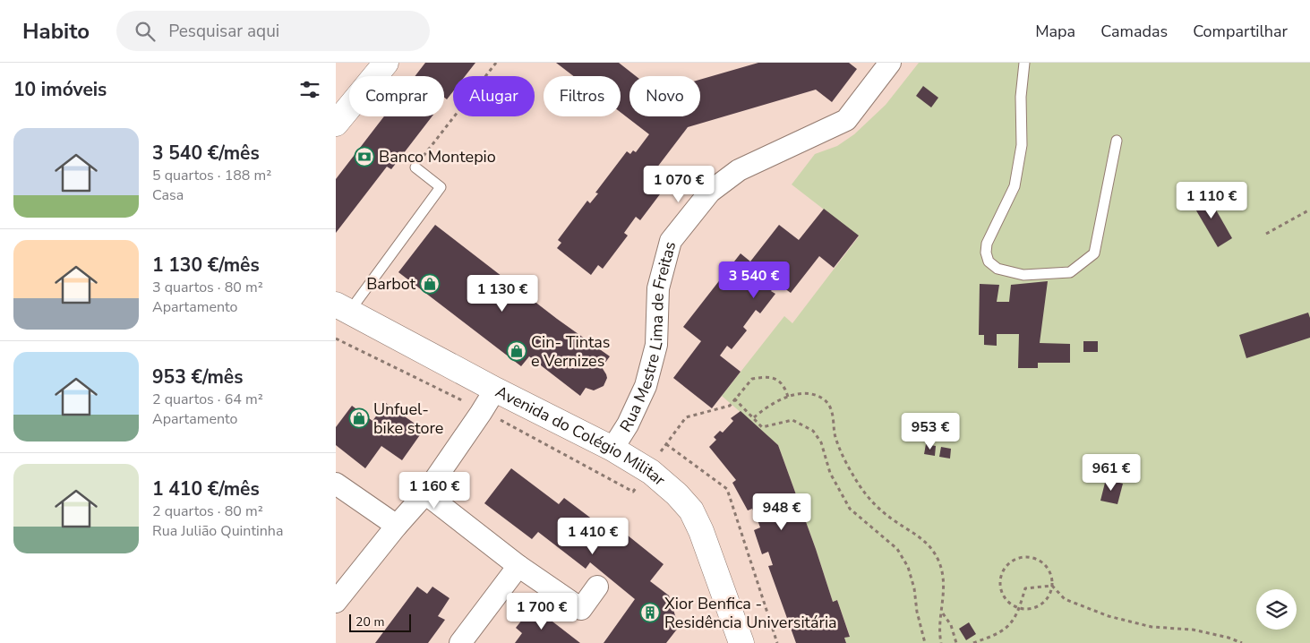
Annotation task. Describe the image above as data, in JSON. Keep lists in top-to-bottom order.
{
  "streets": {
    "street": ["Rua Mestre Lima de Freitas", "Avenida do Colégio Militar"]
  },
  "crossings": [
    ["Rua Mestre Lima de Freitas", "Avenida do Colégio Militar"]
  ],
  "places": {
    "bank": ["Banco Montepio"],
    "shop": ["Barbot", "Cin- Tintas e Vernizes", "Unfuel- bike store"],
    "building": ["Xior Benfica - Residência Universitária"]
  },
  "scale_bar": "20 m",
  "page": {
    "header": "Habito",
    "search": "Pesquisar aqui",
    "nav": ["Mapa", "Camadas", "Compartilhar"],
    "heading": "10 imóveis",
    "chip": [
      "Comprar",
      "Alugar",
      "Filtros",
      "Novo"
    ],
    "list": [
      {
        "name": "3 540 €/mês",
        "note": "5 quartos · 188 m² · Casa"
      },
      {
        "name": "1 130 €/mês",
        "note": "3 quartos · 80 m² · Apartamento"
      },
      {
        "name": "953 €/mês",
        "note": "2 quartos · 64 m² · Apartamento"
      },
      {
        "name": "1 410 €/mês",
        "note": "2 quartos · 80 m² · Rua Julião Quintinha"
      }
    ],
    "price": [
      "1 070 €",
      "1 110 €",
      "3 540 €",
      "1 130 €",
      "953 €",
      "961 €",
      "1 160 €",
      "948 €",
      "1 410 €",
      "1 700 €"
    ],
    "scale": "20 m"
  }
}
